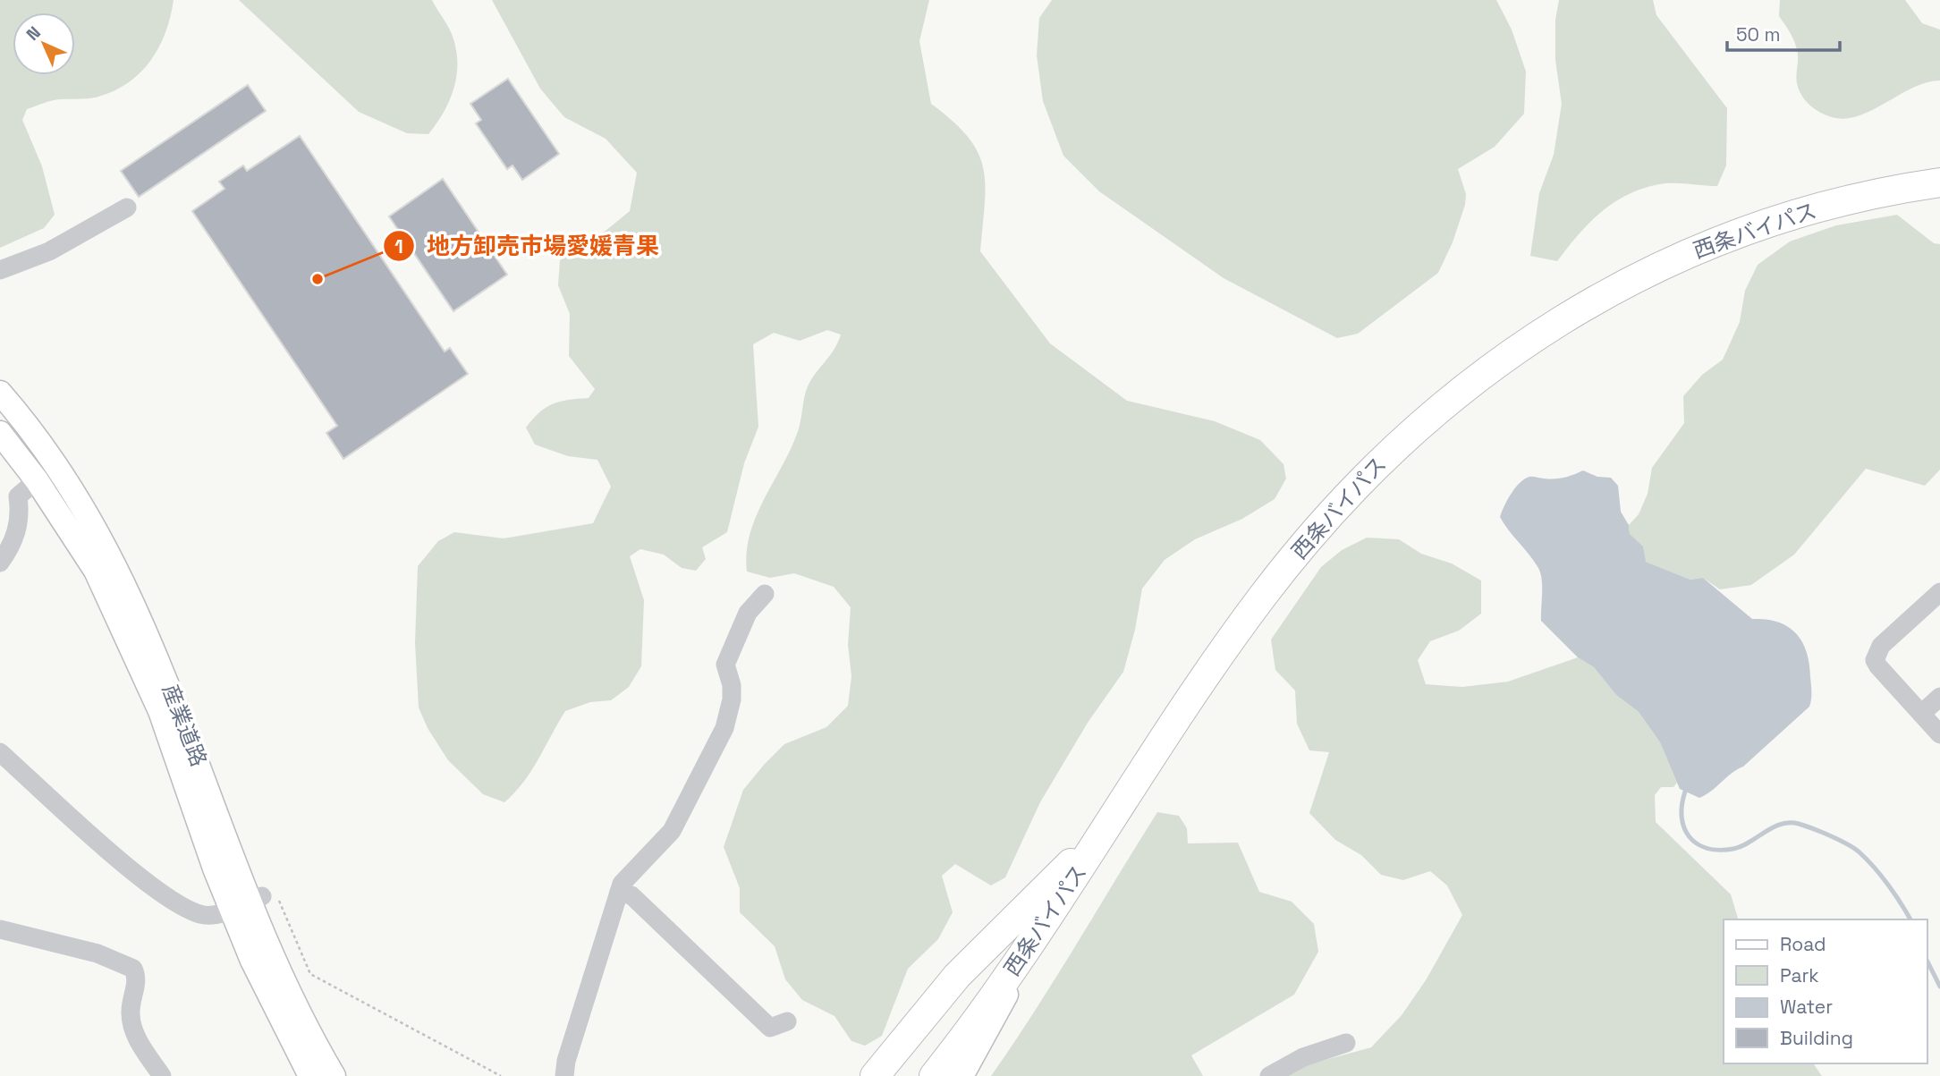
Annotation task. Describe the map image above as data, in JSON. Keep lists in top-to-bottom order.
{
  "streets": {
    "highway": ["西条バイパス"],
    "main road": ["産業道路"]
  },
  "places": ["地方卸売市場愛媛青果"],
  "legend": [
    "Road",
    "Park",
    "Water",
    "Building"
  ],
  "scale_bar": "50 m",
  "north": "top left"
}
